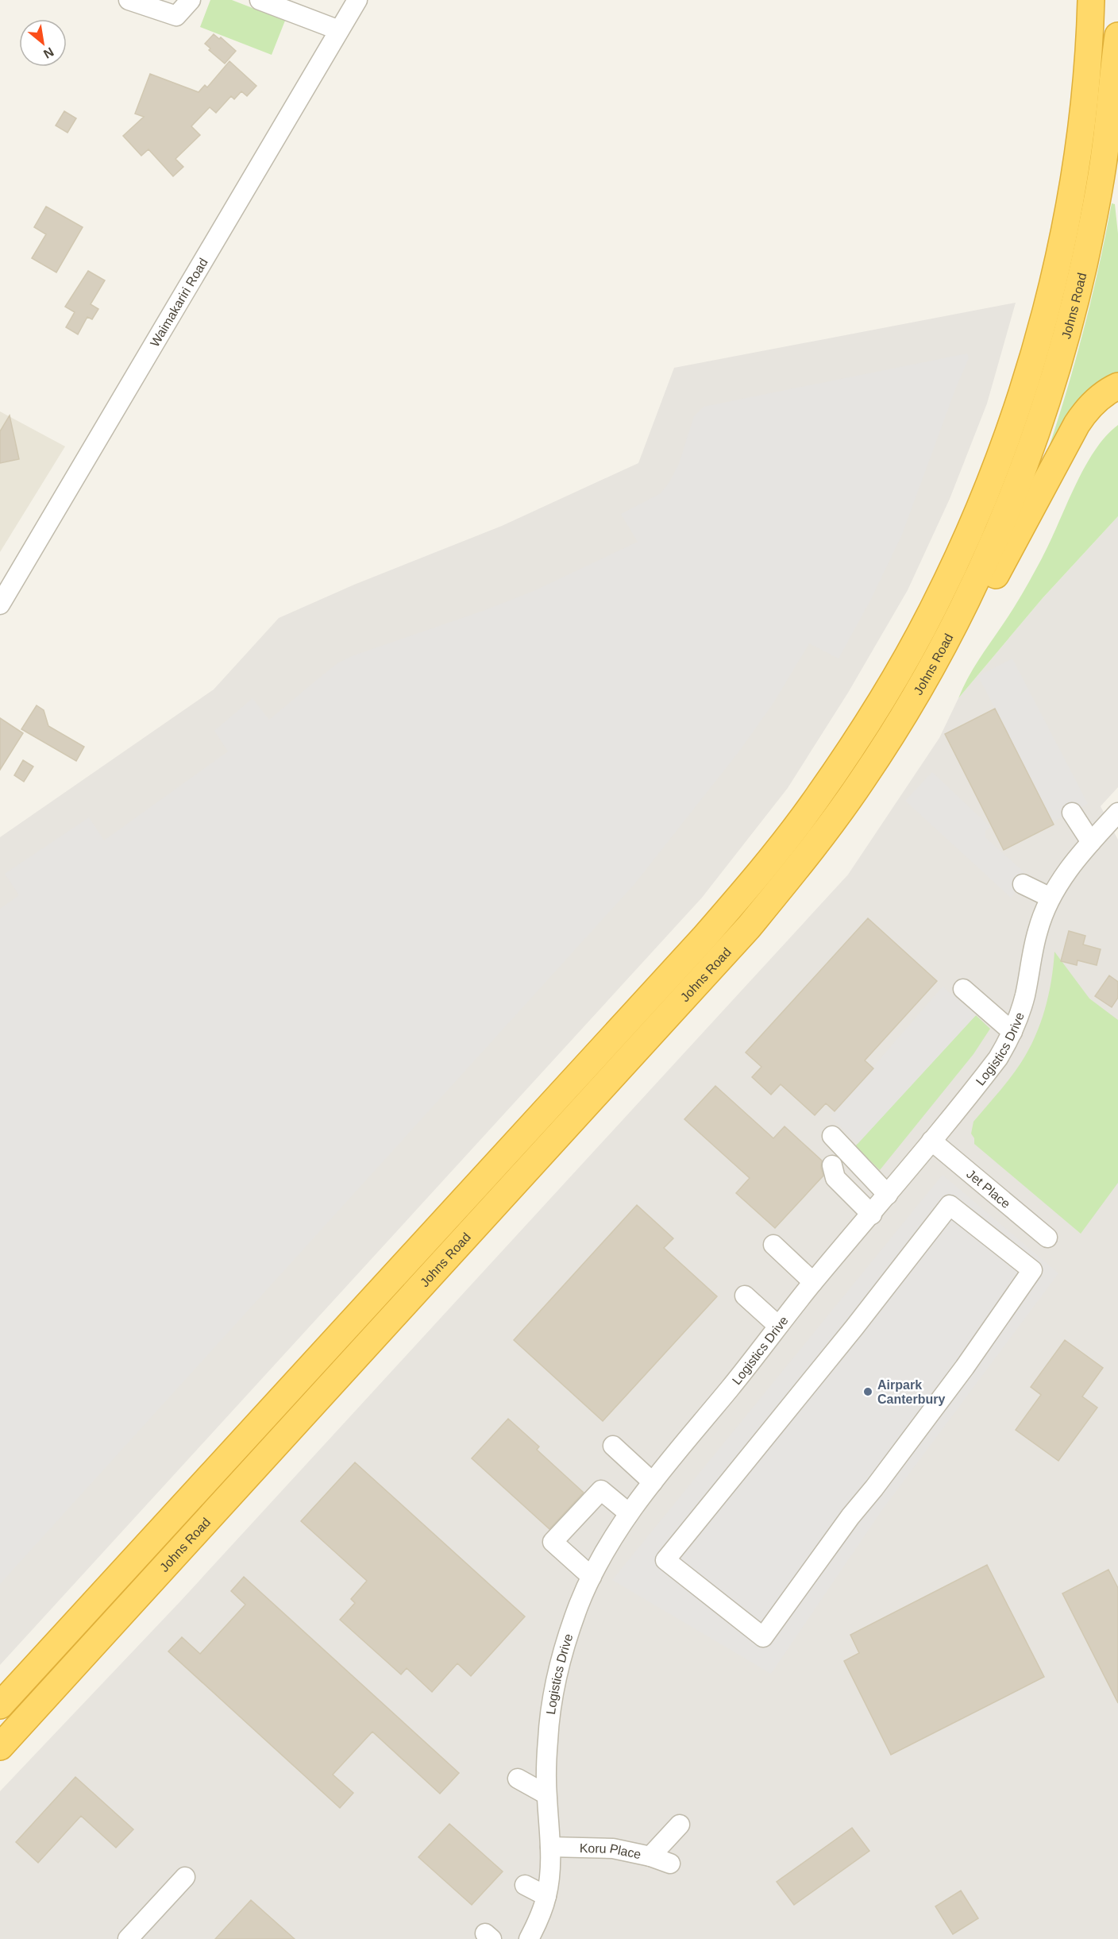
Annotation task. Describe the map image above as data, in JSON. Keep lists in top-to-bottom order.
{
  "streets": {
    "highway": ["Johns Road"],
    "street": [
      "Waimakariri Road",
      "Logistics Drive",
      "Jet Place",
      "Koru Place"
    ]
  },
  "crossings": [
    ["Logistics Drive", "Jet Place"],
    ["Logistics Drive", "Koru Place"]
  ],
  "places": ["Airpark Canterbury"],
  "north": "bottom right"
}
